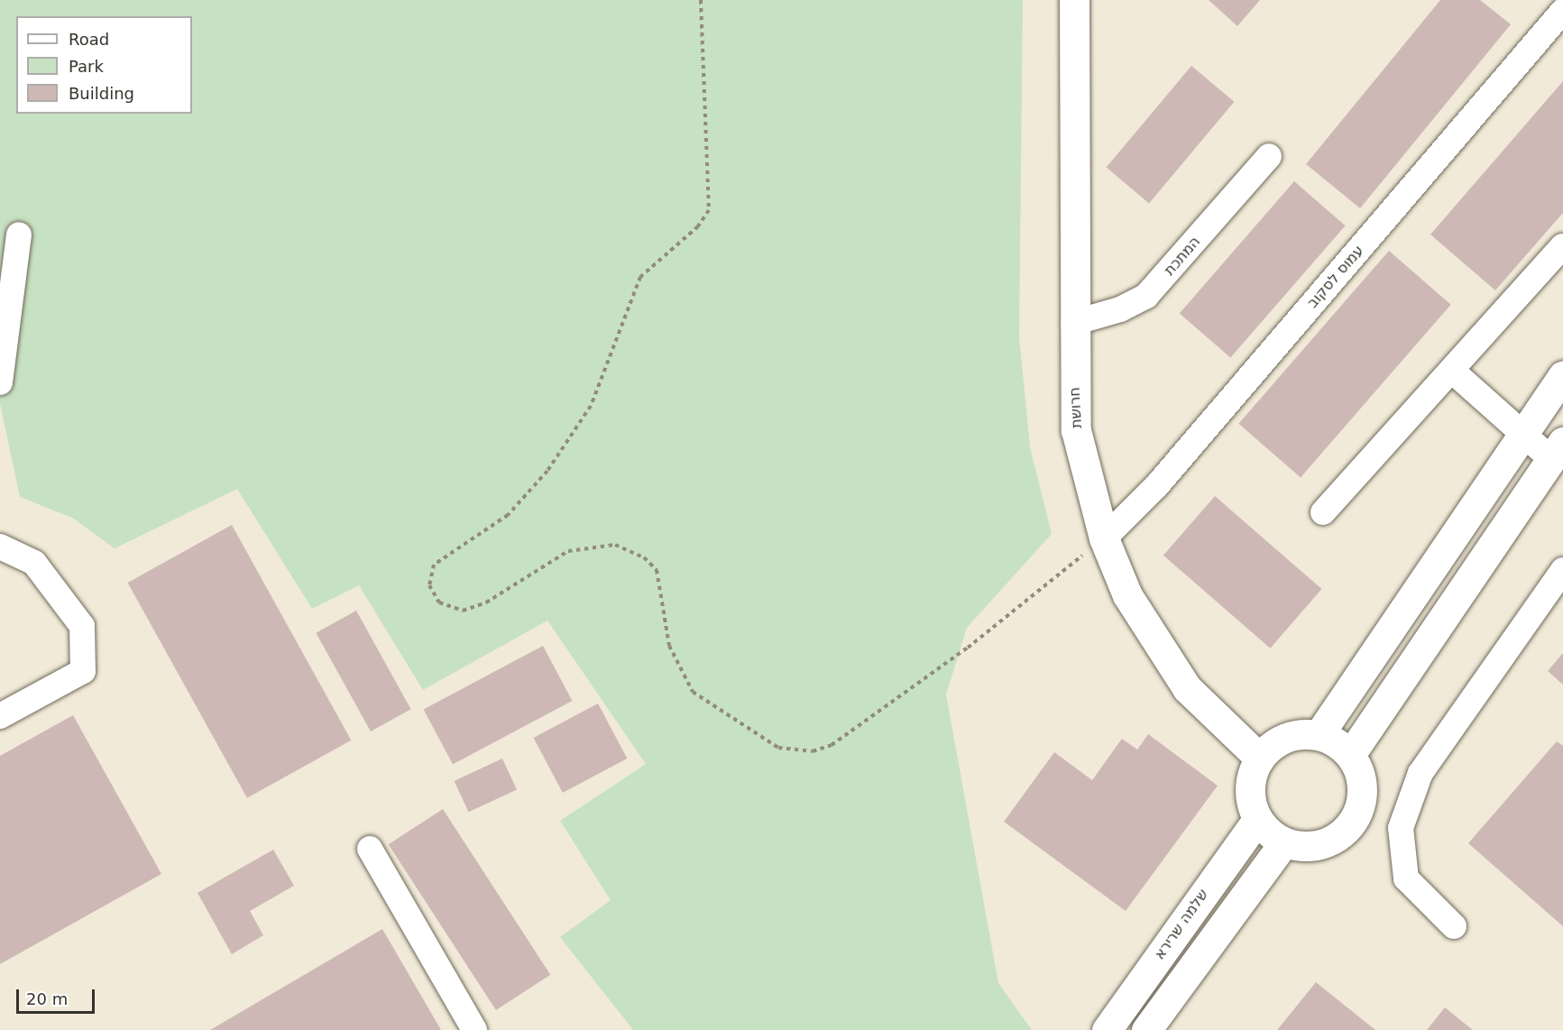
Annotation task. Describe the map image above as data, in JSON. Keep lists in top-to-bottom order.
{
  "streets": {
    "street": [
      "המתכת",
      "עמוס לסקוב",
      "חרושת",
      "שלמה שרירא"
    ]
  },
  "crossings": [
    ["המתכת", "חרושת"],
    ["עמוס לסקוב", "חרושת"],
    ["חרושת", "שלמה שרירא"]
  ],
  "legend": ["Road", "Park", "Building"],
  "scale_bar": "20 m"
}
